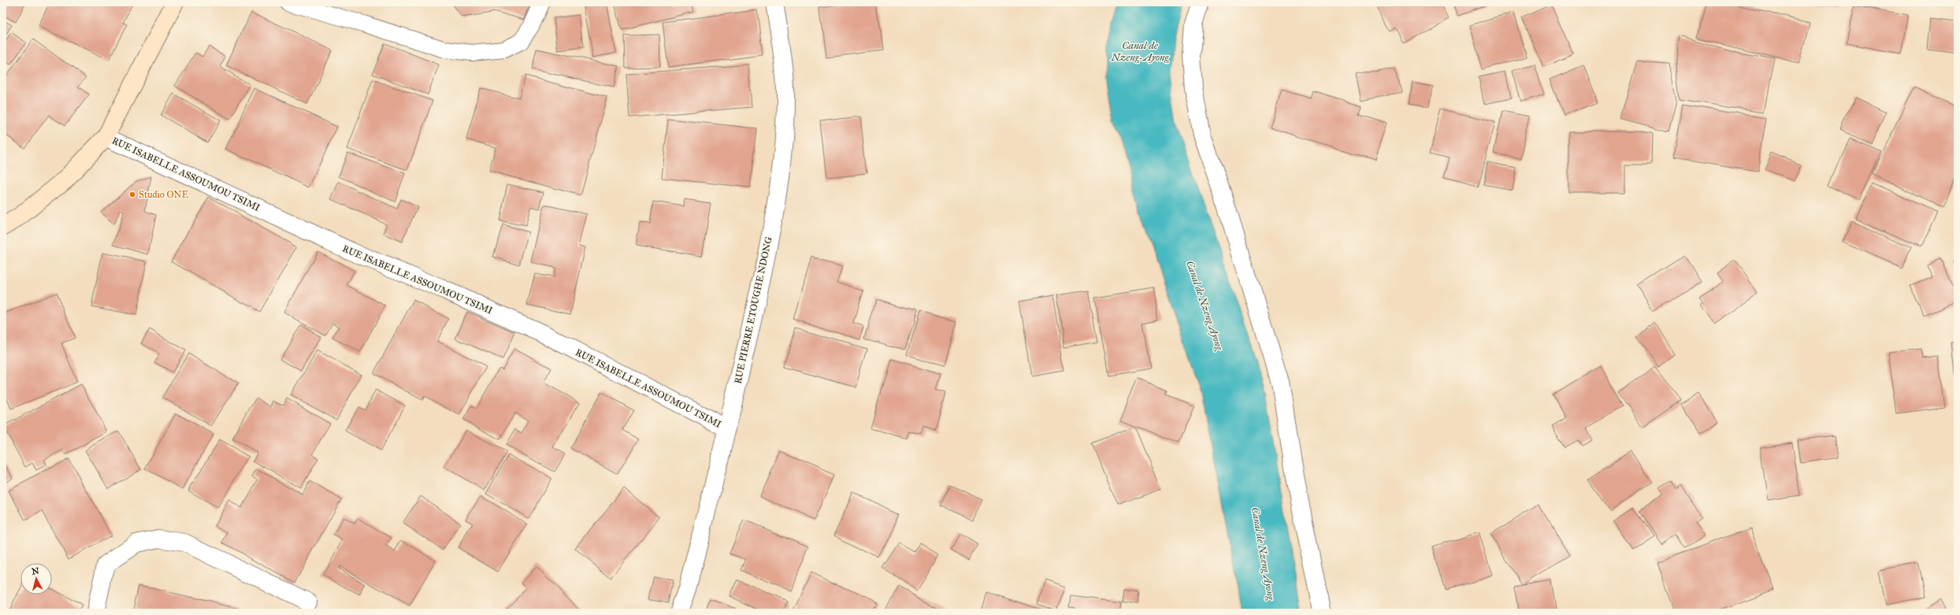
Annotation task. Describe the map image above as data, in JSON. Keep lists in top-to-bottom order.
{
  "streets": {
    "street": ["RUE ISABELLE ASSOUMOU TSIMI", "RUE PIERRE ETOUGHE NDONG"]
  },
  "crossings": [
    ["RUE ISABELLE ASSOUMOU TSIMI", "RUE PIERRE ETOUGHE NDONG"]
  ],
  "water": ["Canal de Nzeng-Ayong", "Canal de Nzeng Ayong"],
  "places": ["Studio ONE"],
  "north": "top"
}
